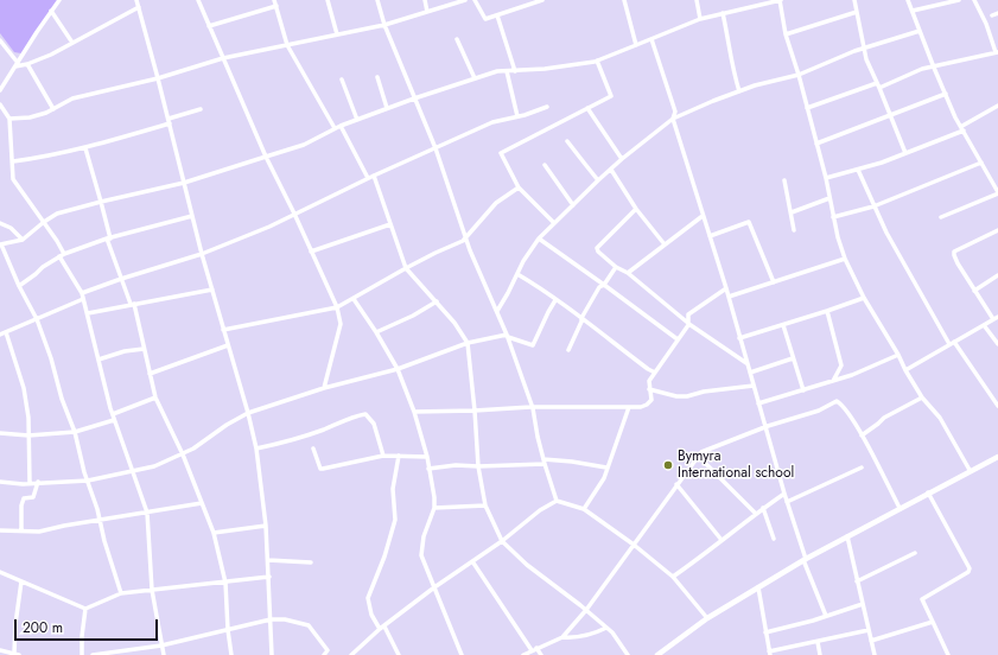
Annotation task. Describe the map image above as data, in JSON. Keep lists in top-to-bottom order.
{
  "places": ["Bymyra International school"],
  "scale_bar": "200 m"
}
